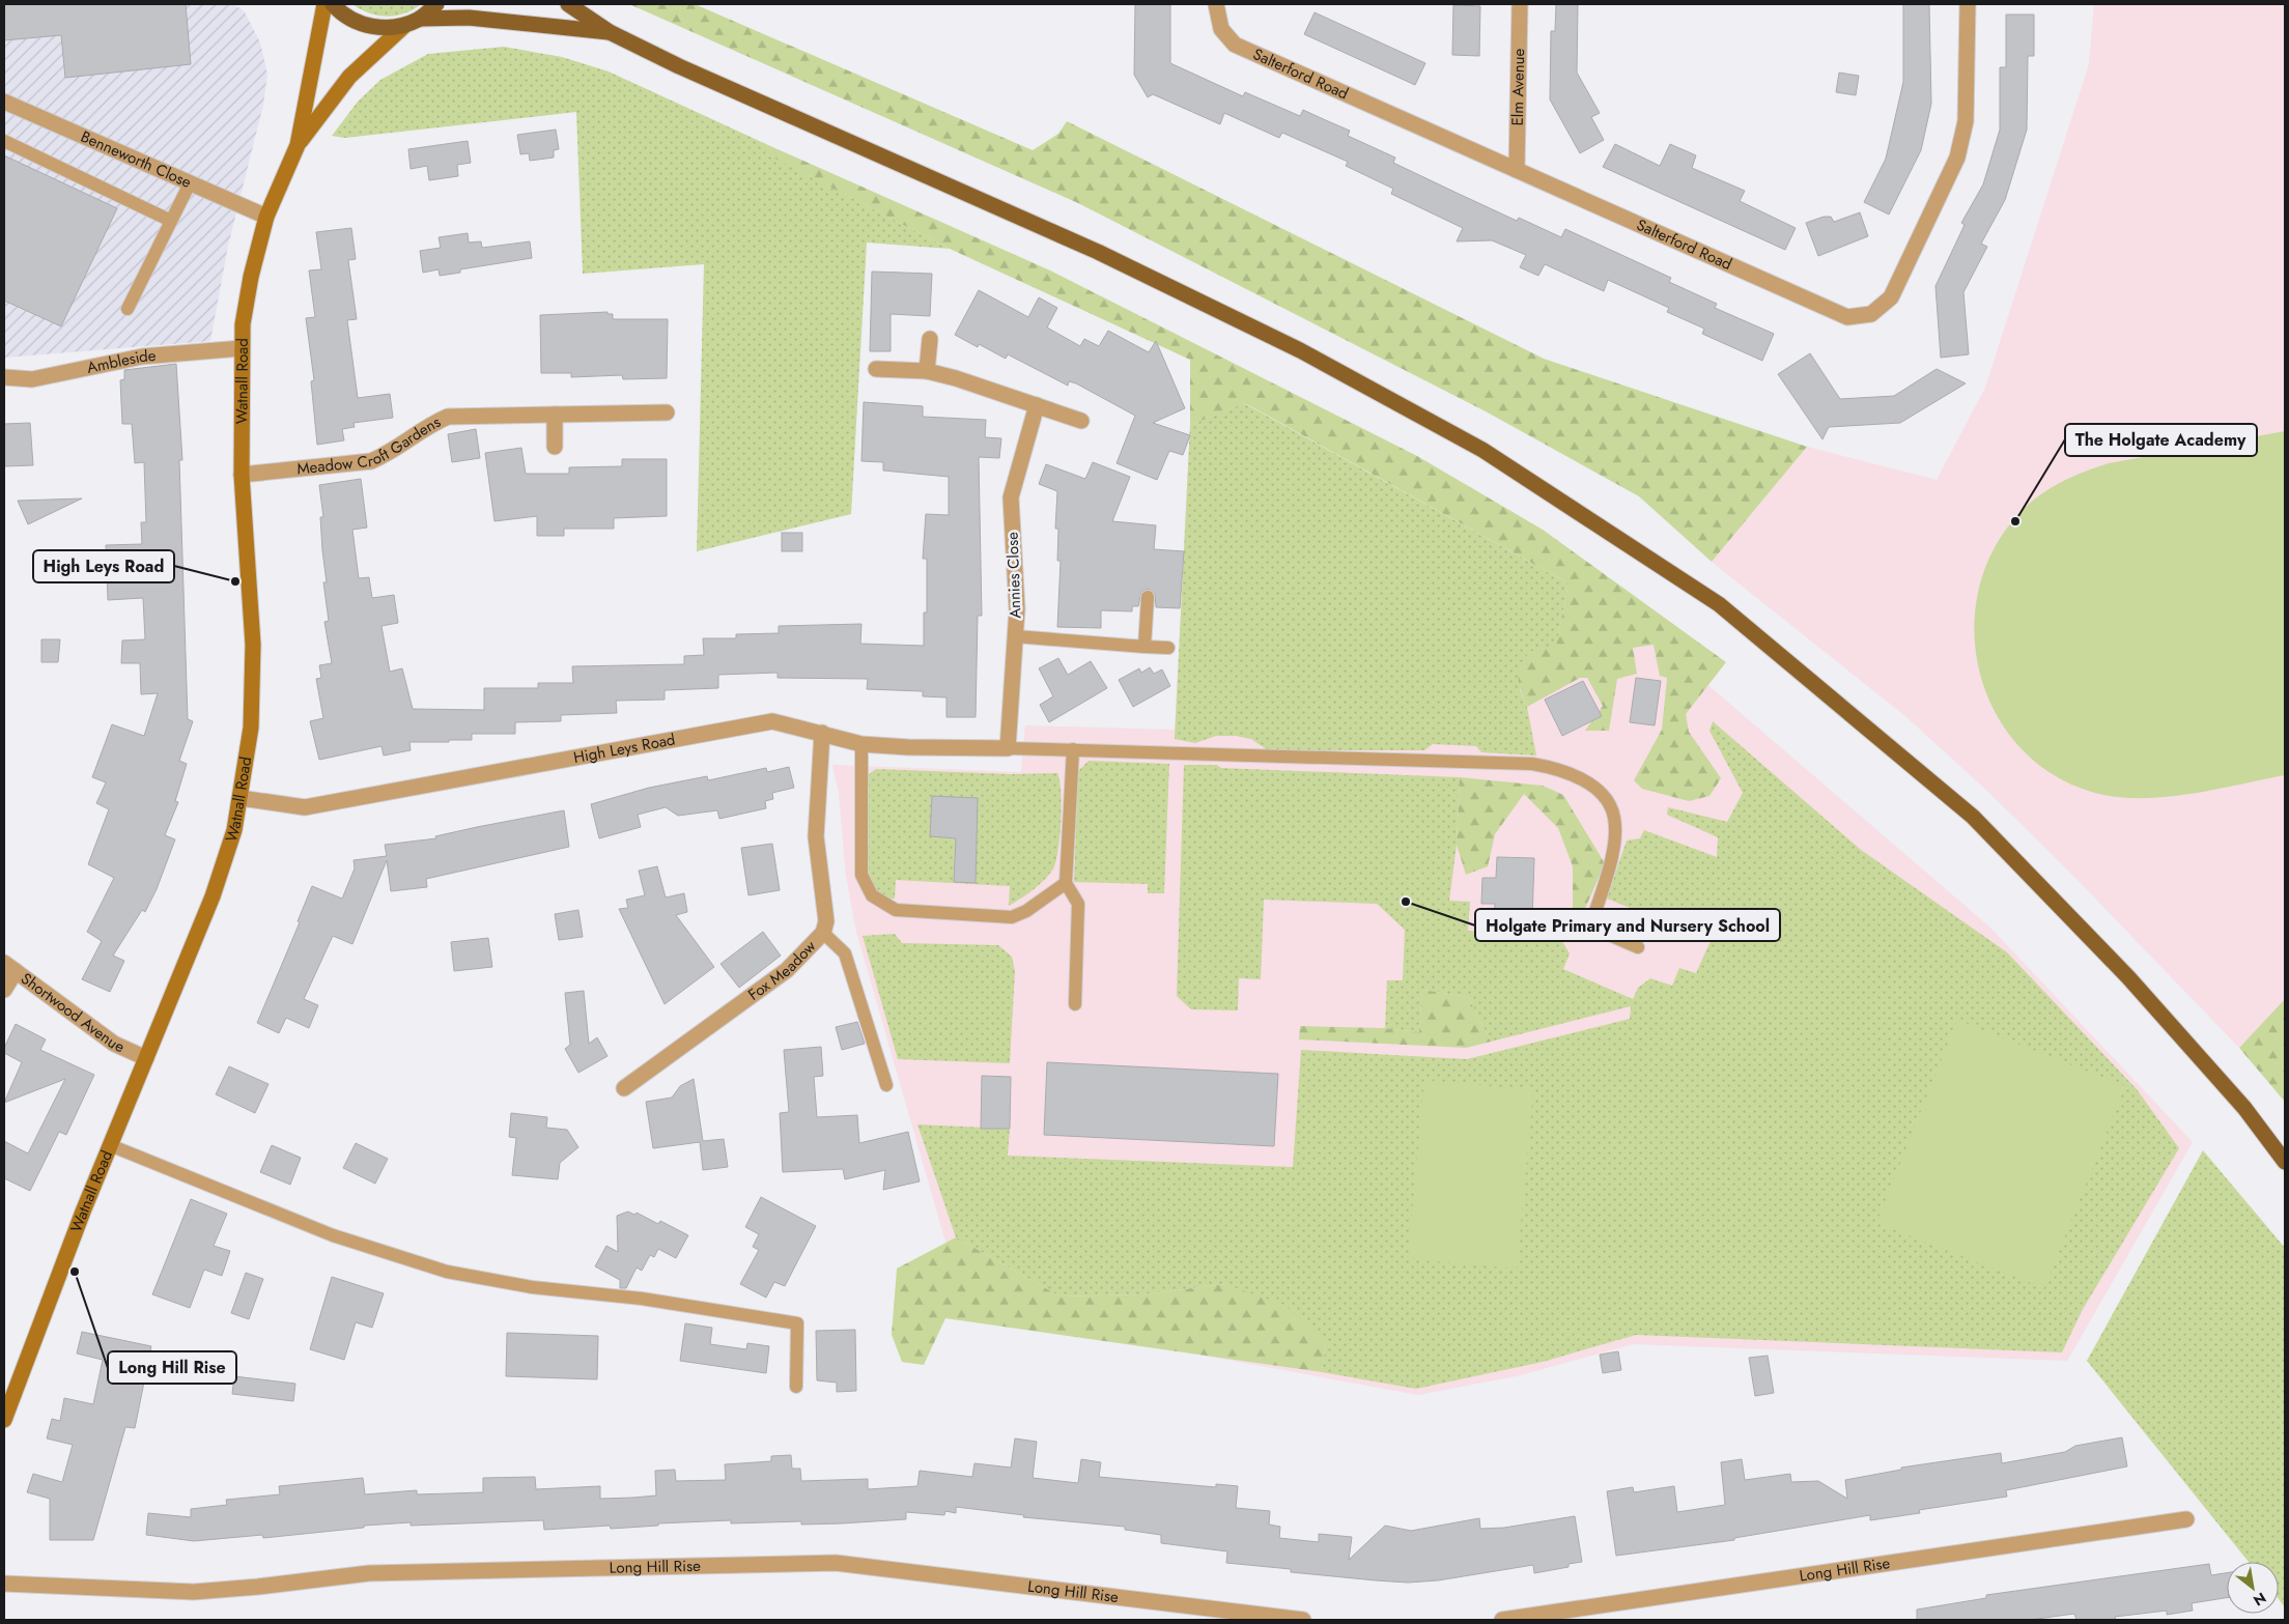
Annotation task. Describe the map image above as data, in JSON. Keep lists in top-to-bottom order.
{
  "streets": {
    "main road": ["Watnall Road"],
    "street": [
      "Salterford Road",
      "Elm Avenue",
      "Benneworth Close",
      "Ambleside",
      "Meadow Croft Gardens",
      "Annies Close",
      "High Leys Road",
      "Fox Meadow",
      "Shortwood Avenue",
      "Long Hill Rise"
    ]
  },
  "crossings": [
    ["Salterford Road", "Elm Avenue"],
    ["Benneworth Close", "Watnall Road"],
    ["Ambleside", "Watnall Road"],
    ["Watnall Road", "Meadow Croft Gardens"],
    ["Watnall Road", "High Leys Road"],
    ["Watnall Road", "Shortwood Avenue"],
    ["Annies Close", "High Leys Road"],
    ["High Leys Road", "Fox Meadow"]
  ],
  "places": [
    "The Holgate Academy",
    "High Leys Road",
    "Holgate Primary and Nursery School",
    "Long Hill Rise"
  ],
  "north": "bottom right"
}
